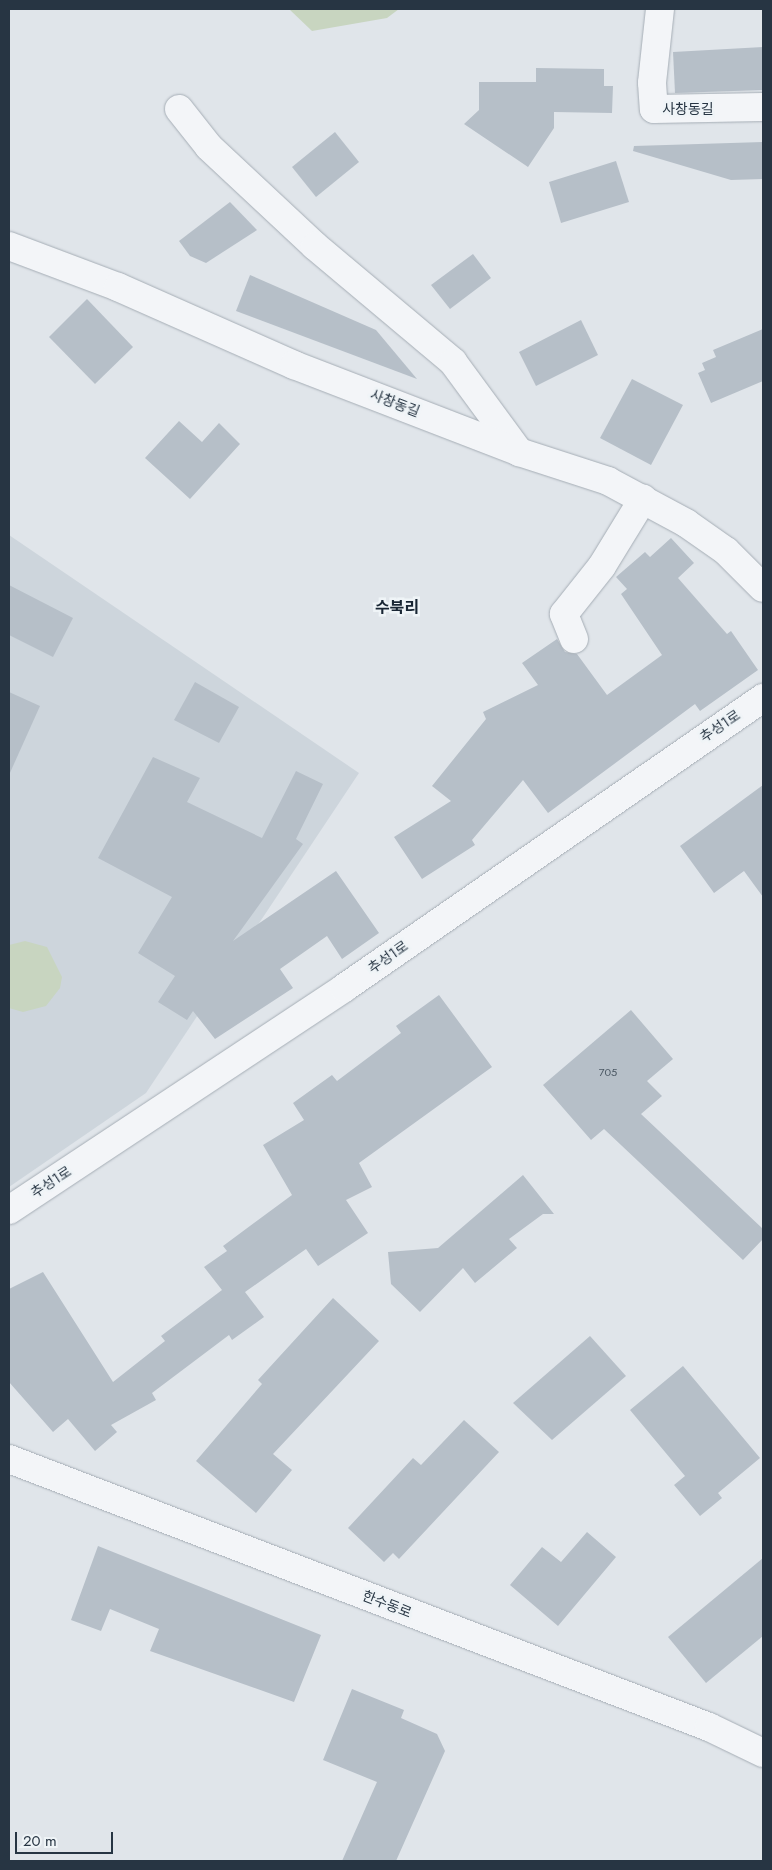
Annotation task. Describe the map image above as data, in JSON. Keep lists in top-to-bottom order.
{
  "streets": {
    "street": ["사창동길", "추성1로", "한수동로"]
  },
  "districts": ["수북리"],
  "house_numbers": ["705"],
  "scale_bar": "20 m"
}
